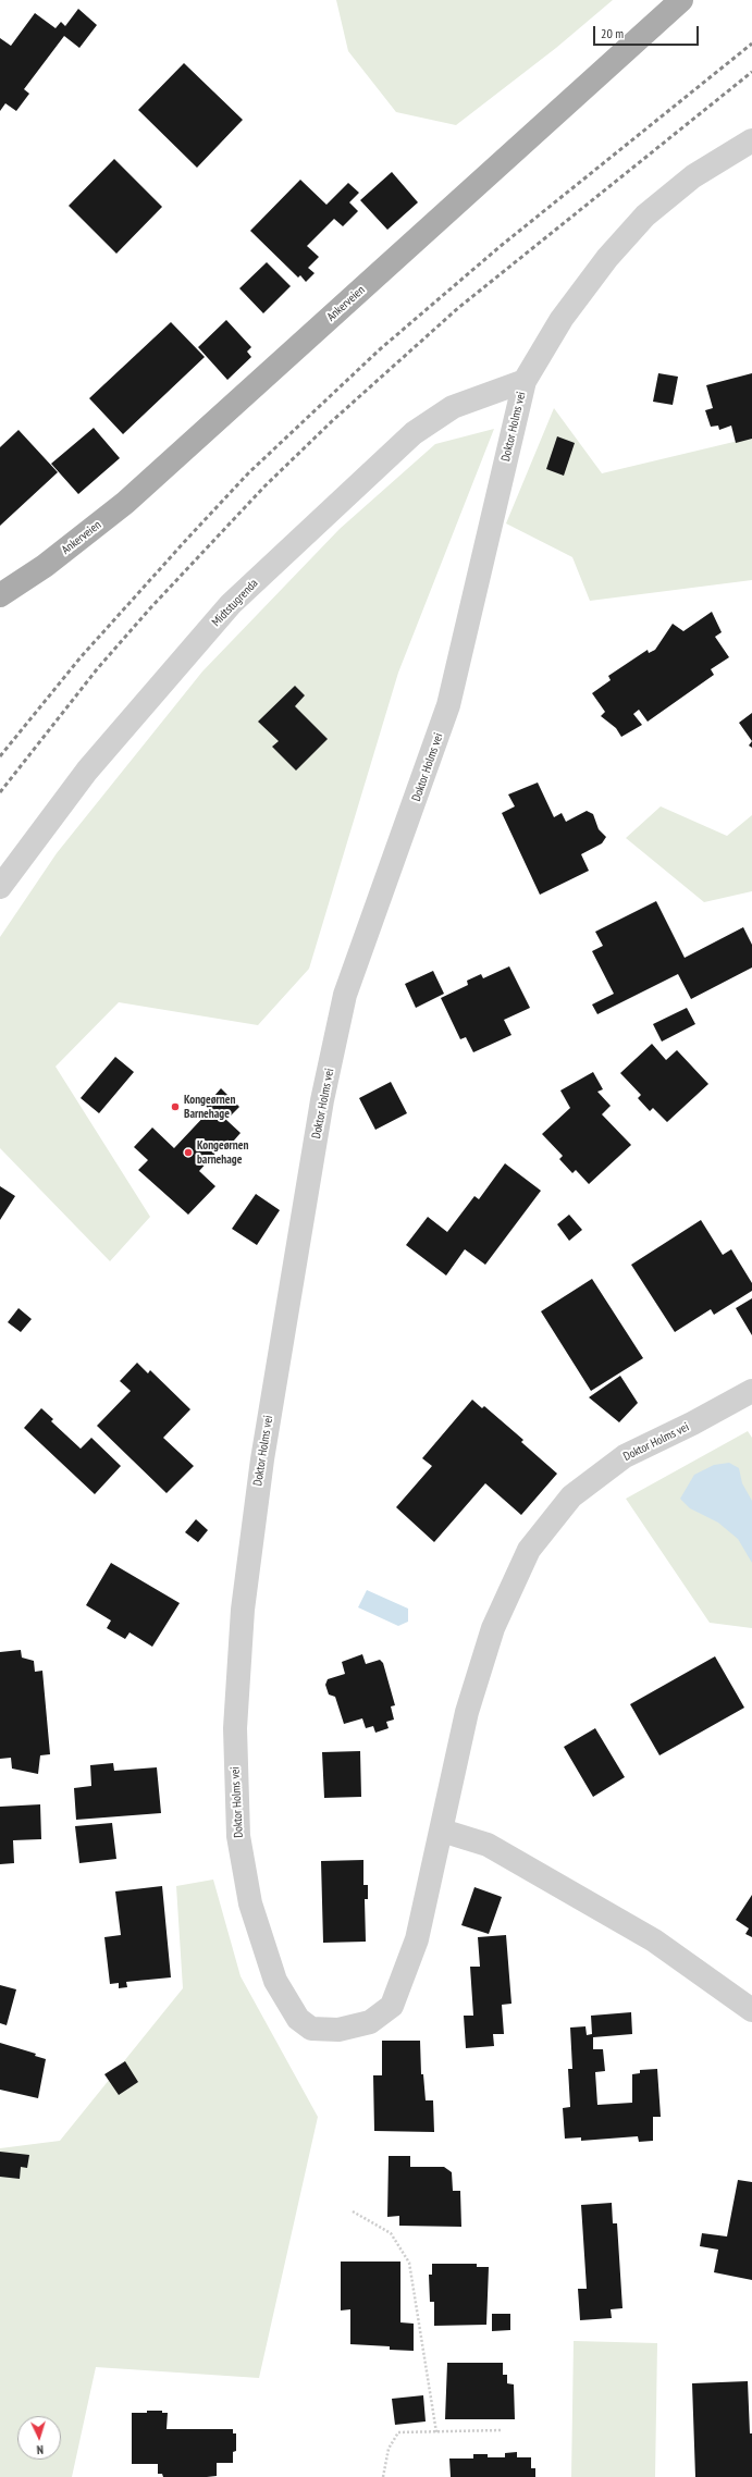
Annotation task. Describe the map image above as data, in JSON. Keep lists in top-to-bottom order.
{
  "streets": {
    "main road": ["Ankerveien"],
    "street": ["Doktor Holms vei", "Midtstugrenda"]
  },
  "crossings": [
    ["Doktor Holms vei", "Midtstugrenda"]
  ],
  "places": ["Kongeørnen Barnehage", "Kongeørnen barnehage"],
  "scale_bar": "20 m",
  "north": "bottom"
}
